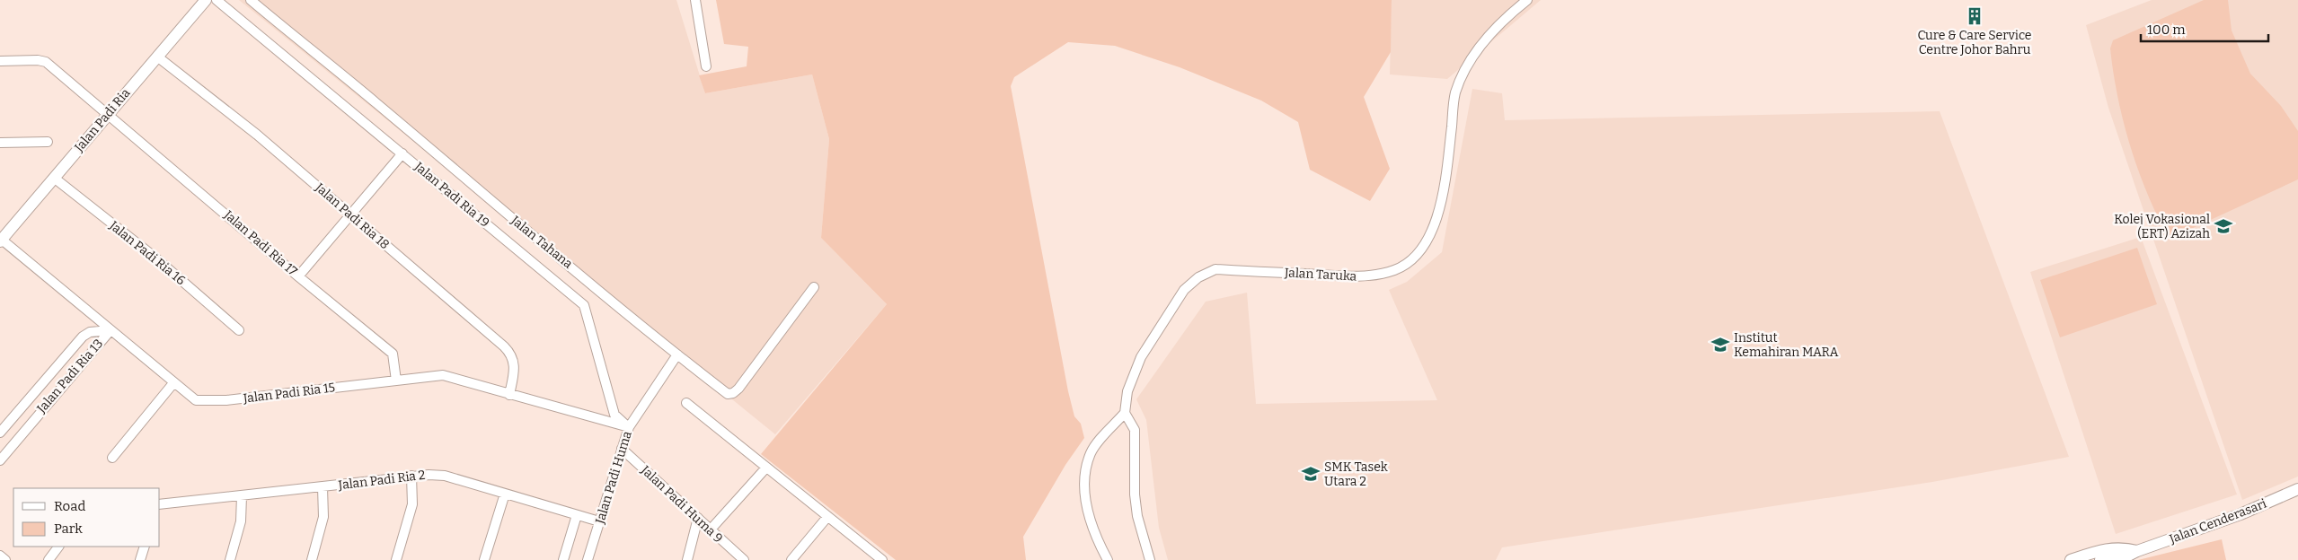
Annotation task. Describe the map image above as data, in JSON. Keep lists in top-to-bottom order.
{
  "streets": {
    "street": [
      "Jalan Padi Ria",
      "Jalan Padi Ria 19",
      "Jalan Padi Ria 18",
      "Jalan Tahana",
      "Jalan Padi Ria 17",
      "Jalan Padi Ria 16",
      "Jalan Taruka",
      "Jalan Padi Ria 13",
      "Jalan Padi Ria 15",
      "Jalan Padi Huma",
      "Jalan Padi Ria 2",
      "Jalan Padi Huma 9",
      "Jalan Cenderasari"
    ]
  },
  "crossings": [
    ["Jalan Padi Ria", "Jalan Padi Ria 18"],
    ["Jalan Padi Ria", "Jalan Padi Ria 17"],
    ["Jalan Padi Ria", "Jalan Padi Ria 16"],
    ["Jalan Padi Ria", "Jalan Padi Ria 15"],
    ["Jalan Padi Ria 19", "Jalan Padi Ria 15"],
    ["Jalan Padi Ria 19", "Jalan Padi Huma"],
    ["Jalan Padi Ria 18", "Jalan Padi Ria 15"],
    ["Jalan Tahana", "Jalan Padi Huma"],
    ["Jalan Padi Ria 17", "Jalan Padi Ria 15"],
    ["Jalan Padi Ria 13", "Jalan Padi Ria 15"],
    ["Jalan Padi Ria 15", "Jalan Padi Huma"],
    ["Jalan Padi Huma", "Jalan Padi Ria 2"],
    ["Jalan Padi Huma", "Jalan Padi Huma 9"]
  ],
  "places": {
    "building": ["Cure & Care Service Centre Johor Bahru"],
    "school or university": ["Kolej Vokasional (ERT) Azizah", "Institut Kemahiran MARA", "SMK Tasek Utara 2"]
  },
  "legend": ["Road", "Park"],
  "scale_bar": "100 m"
}
